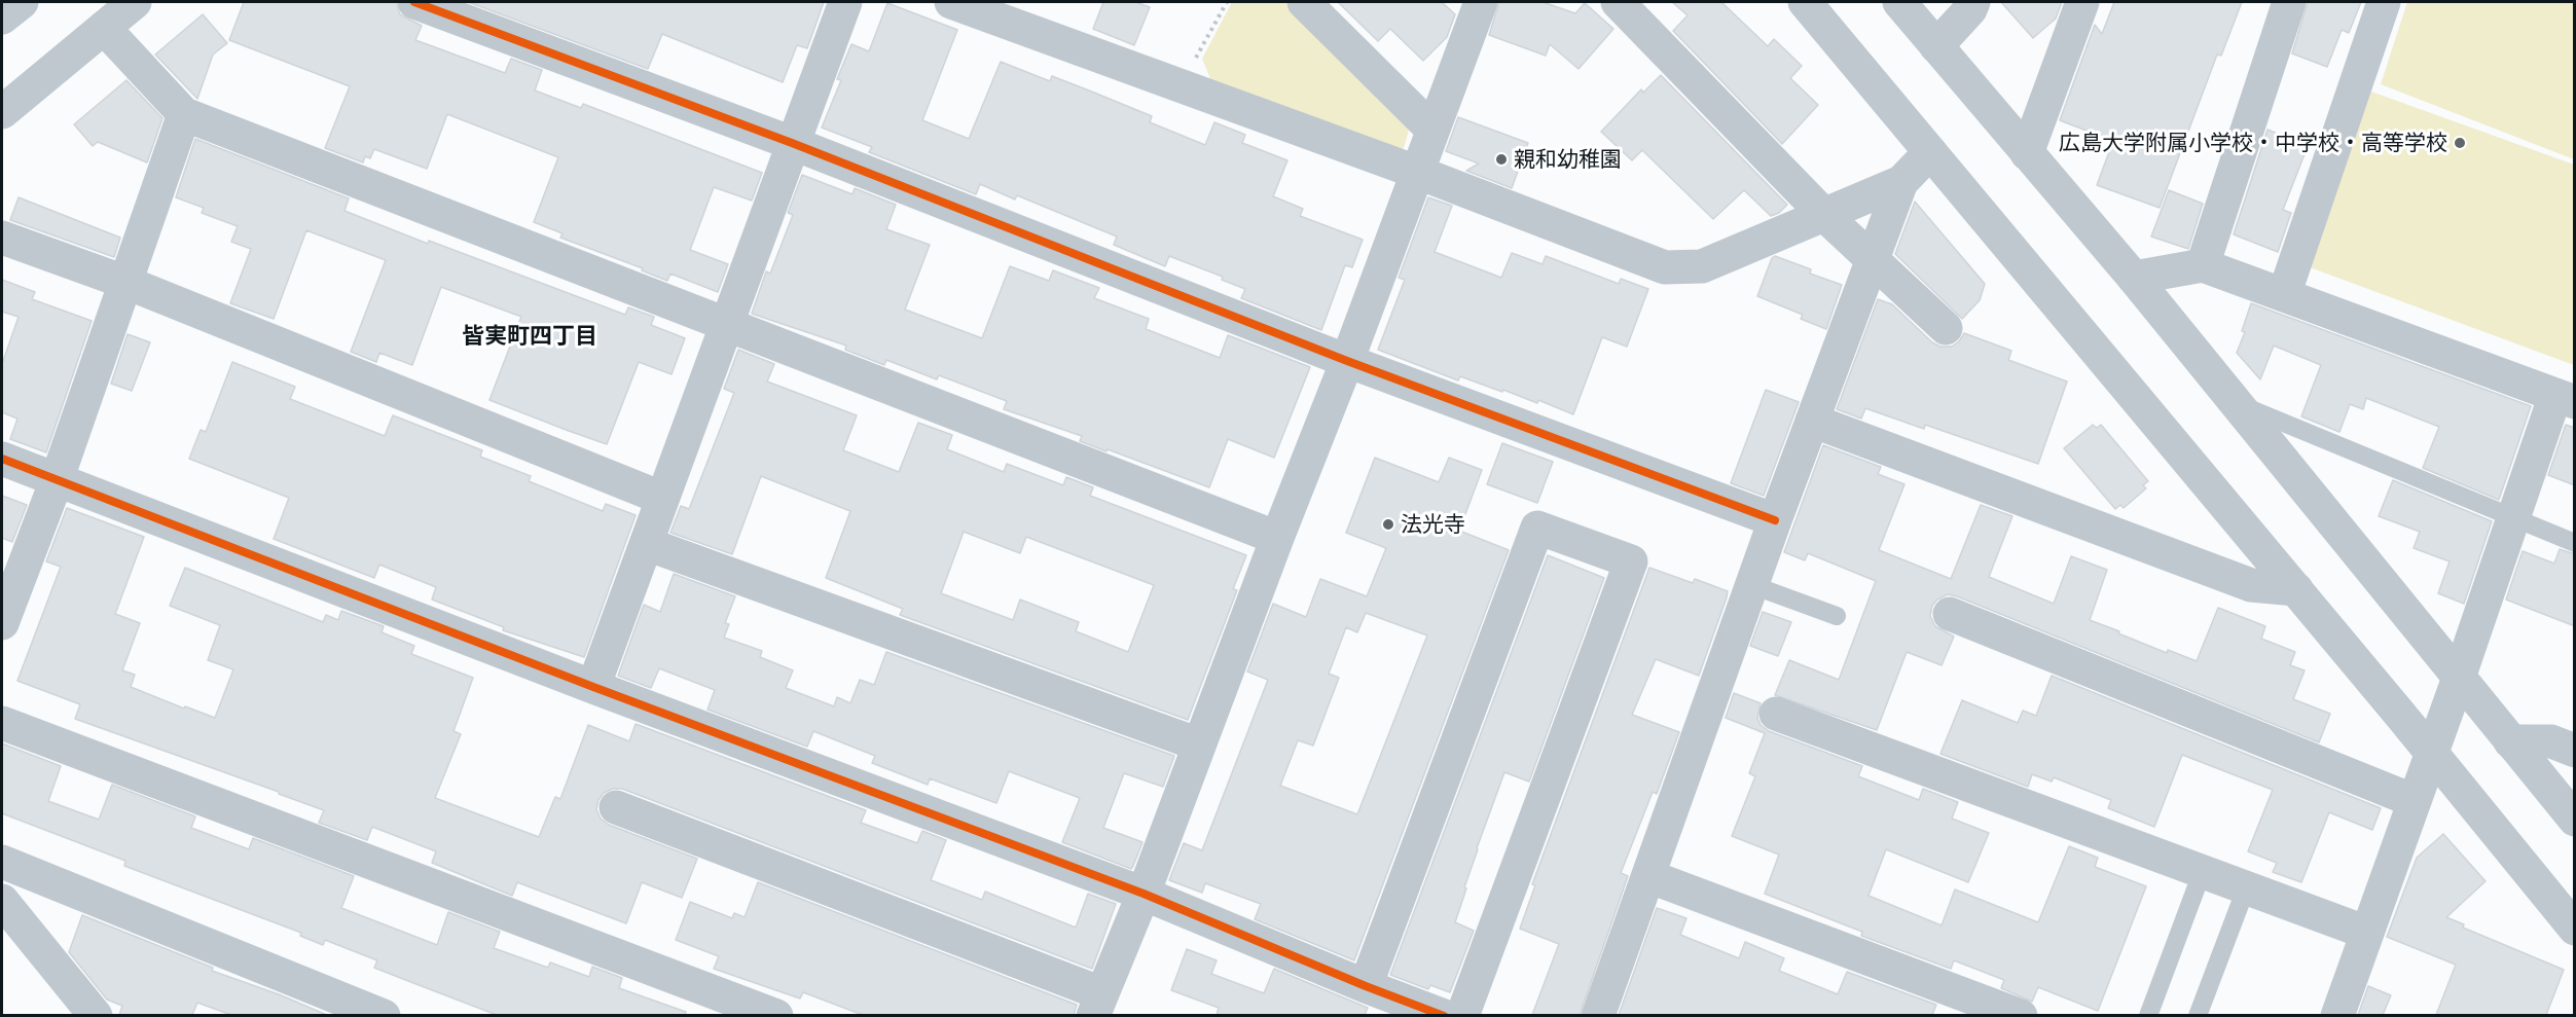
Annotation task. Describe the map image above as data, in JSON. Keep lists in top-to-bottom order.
{
  "districts": ["皆実町四丁目"],
  "places": ["広島大学附属小学校・中学校・高等学校", "親和幼稚園", "法光寺"]
}
